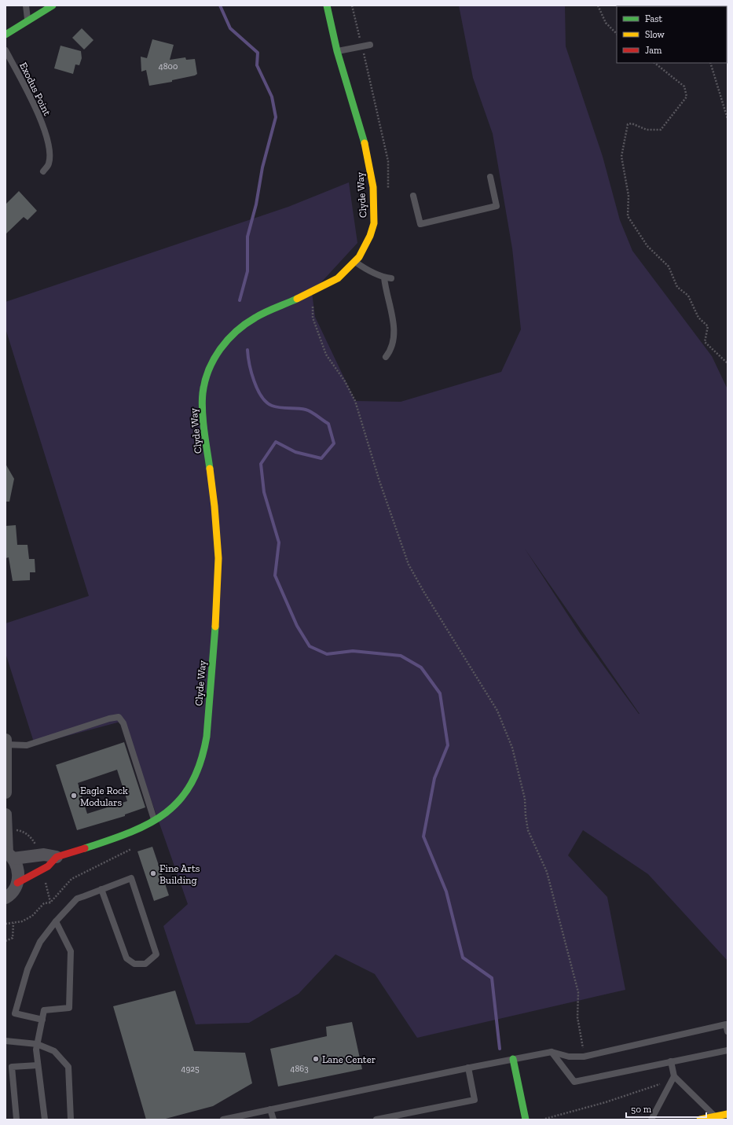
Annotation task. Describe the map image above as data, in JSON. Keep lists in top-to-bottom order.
{
  "streets": {
    "street": ["Clyde Way"],
    "lane": ["Exodus Point"]
  },
  "places": ["Eagle Rock Modulars", "Fine Arts Building", "Lane Center"],
  "house_numbers": ["4800", "4925", "4863"],
  "legend": ["Fast", "Slow", "Jam"],
  "scale_bar": "50 m"
}
